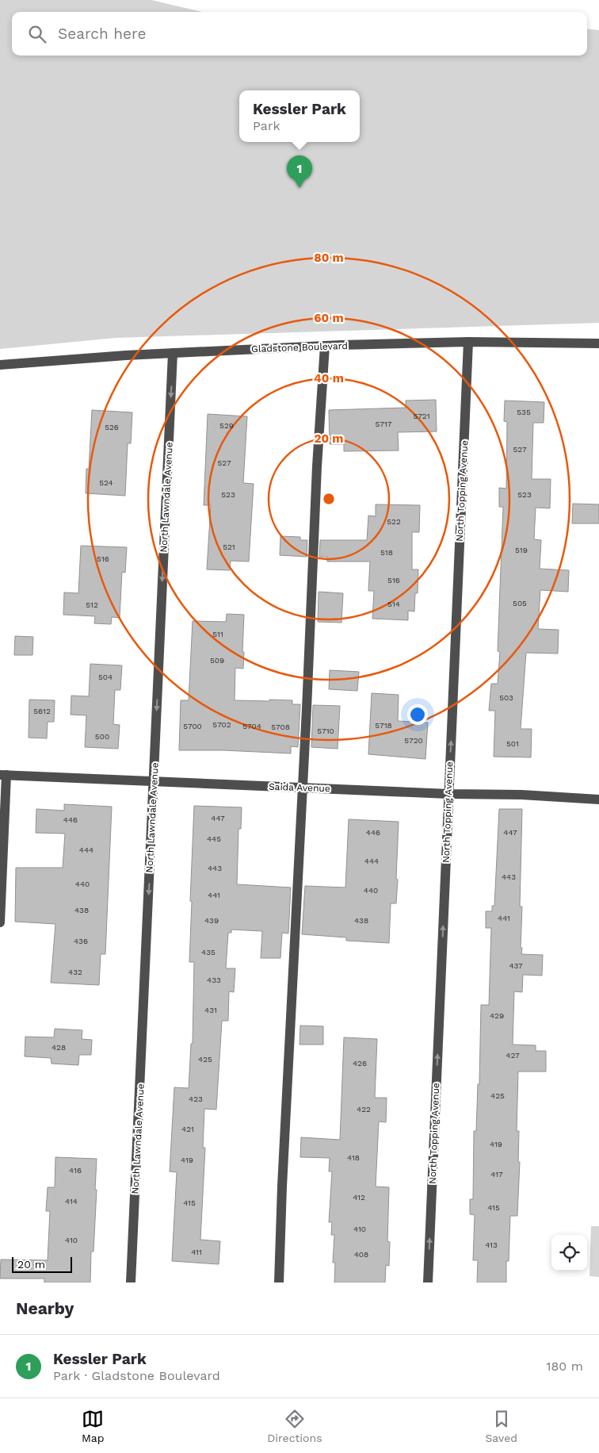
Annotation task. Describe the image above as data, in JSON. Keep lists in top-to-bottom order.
{
  "streets": {
    "street": [
      "Gladstone Boulevard",
      "North Topping Avenue",
      "North Lawndale Avenue",
      "Saida Avenue"
    ]
  },
  "crossings": [
    ["Gladstone Boulevard", "North Topping Avenue"],
    ["Gladstone Boulevard", "North Lawndale Avenue"],
    ["North Topping Avenue", "Saida Avenue"],
    ["North Lawndale Avenue", "Saida Avenue"]
  ],
  "one_way": ["North Topping Avenue", "North Lawndale Avenue"],
  "house_numbers": [
    "535",
    "5721",
    "5717",
    "529",
    "526",
    "527",
    "527",
    "524",
    "523",
    "523",
    "522",
    "521",
    "519",
    "518",
    "516",
    "516",
    "505",
    "514",
    "512",
    "511",
    "509",
    "504",
    "503",
    "5612",
    "5702",
    "5718",
    "5700",
    "5704",
    "5708",
    "5710",
    "500",
    "5720",
    "501",
    "447",
    "446",
    "446",
    "447",
    "445",
    "444",
    "444",
    "443",
    "443",
    "440",
    "440",
    "441",
    "438",
    "441",
    "439",
    "438",
    "436",
    "435",
    "437",
    "432",
    "433",
    "431",
    "429",
    "428",
    "427",
    "425",
    "426",
    "425",
    "423",
    "422",
    "421",
    "419",
    "418",
    "419",
    "416",
    "417",
    "412",
    "414",
    "415",
    "415",
    "410",
    "410",
    "413",
    "411",
    "408"
  ],
  "scale_bar": "20 m",
  "page": {
    "search": "Search here",
    "popup": ["Kessler Park", "Park"],
    "pins": "1",
    "scale": "20 m",
    "heading": "Nearby",
    "list": [
      {
        "mark": "1",
        "name": "Kessler Park",
        "note": "Park · Gladstone Boulevard",
        "value": "180 m"
      }
    ],
    "nav": ["Map", "Directions", "Saved"]
  },
  "rings": [
    "80 m",
    "60 m",
    "40 m",
    "20 m"
  ]
}
